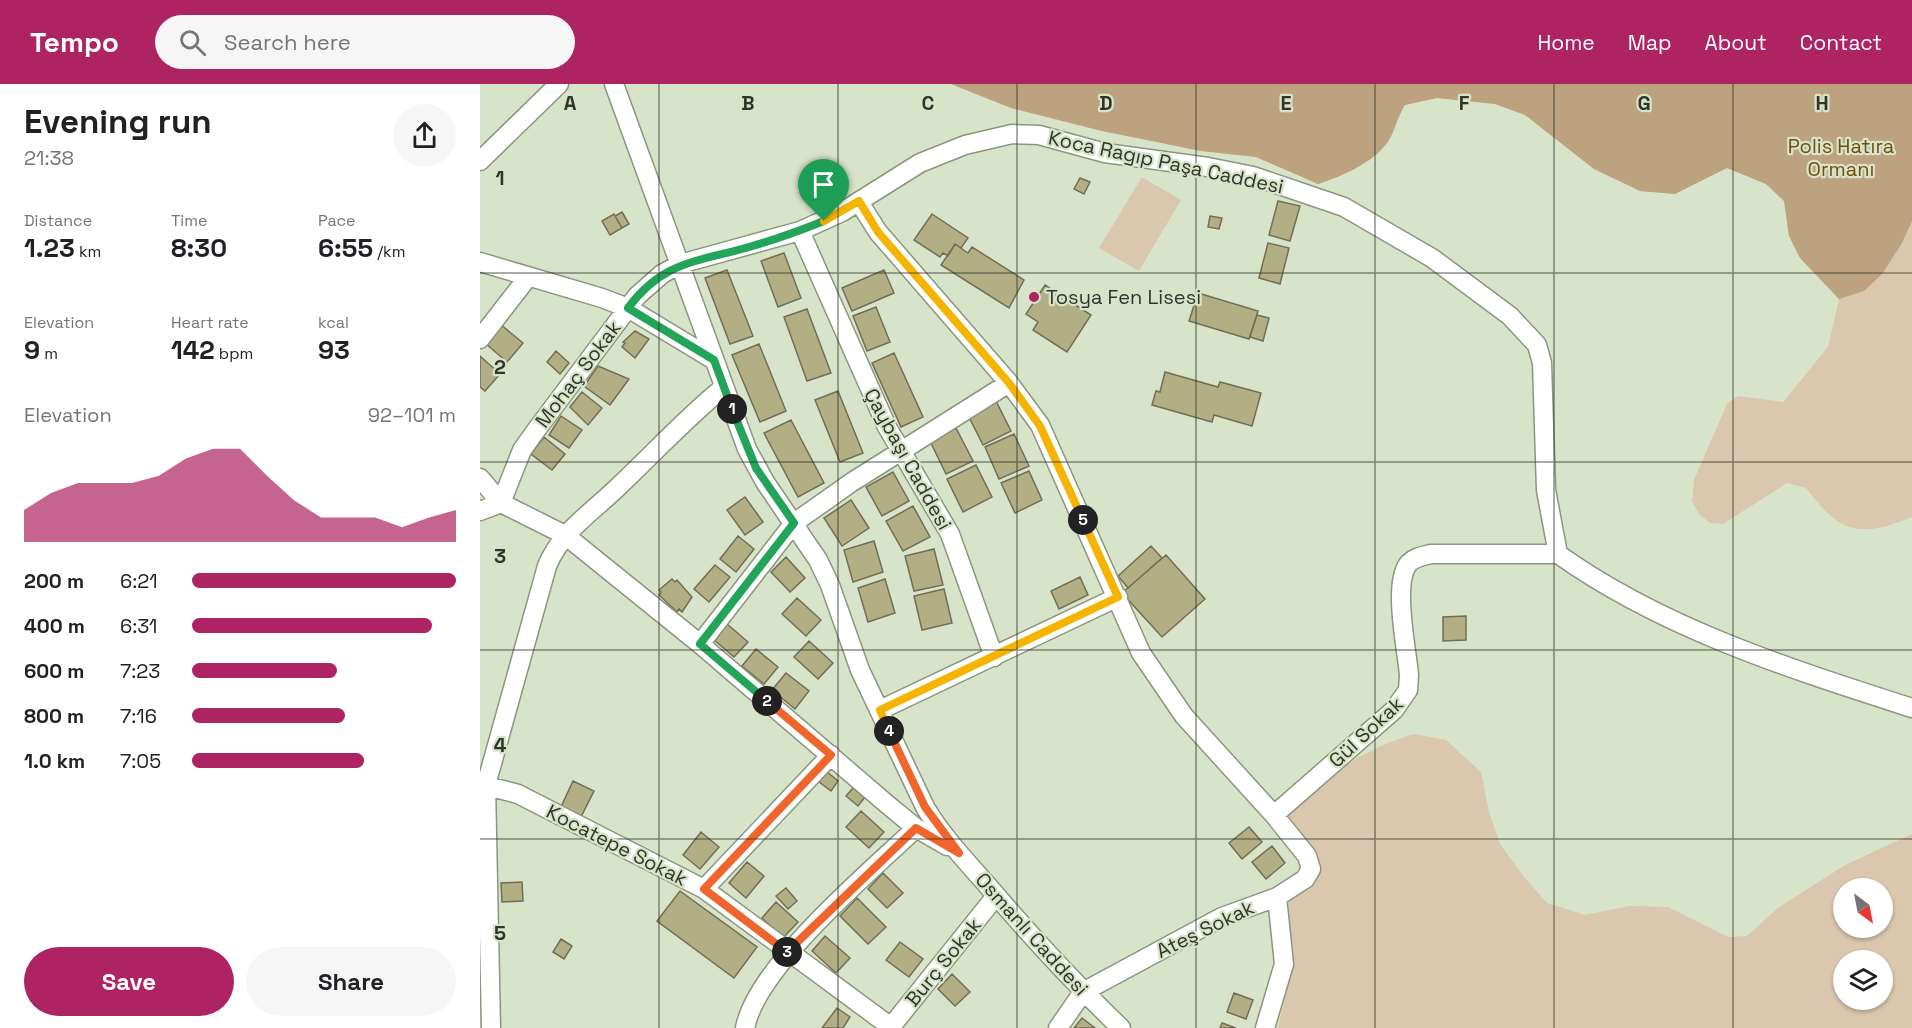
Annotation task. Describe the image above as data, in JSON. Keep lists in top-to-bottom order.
{
  "streets": {
    "street": [
      "Koca Ragıp Paşa Caddesi",
      "Mohaç Sokak",
      "Çaybaşı Caddesi",
      "Gül Sokak",
      "Kocatepe Sokak",
      "Ateş Sokak",
      "Osmanlı Caddesi",
      "Burç Sokak"
    ]
  },
  "crossings": [
    ["Koca Ragıp Paşa Caddesi", "Mohaç Sokak"],
    ["Koca Ragıp Paşa Caddesi", "Çaybaşı Caddesi"],
    ["Koca Ragıp Paşa Caddesi", "Gül Sokak"],
    ["Koca Ragıp Paşa Caddesi", "Osmanlı Caddesi"],
    ["Mohaç Sokak", "Osmanlı Caddesi"],
    ["Gül Sokak", "Ateş Sokak"],
    ["Kocatepe Sokak", "Burç Sokak"],
    ["Ateş Sokak", "Osmanlı Caddesi"],
    ["Osmanlı Caddesi", "Burç Sokak"]
  ],
  "parks": ["Polis Hatıra Ormanı"],
  "places": ["Tosya Fen Lisesi"],
  "north": "bottom right",
  "page": {
    "header": "Tempo",
    "search": "Search here",
    "nav": [
      "Home",
      "Map",
      "About",
      "Contact"
    ],
    "heading": ["Evening run", "21:38"],
    "stats": [
      ["Distance", "1.23 km"],
      ["Time", "8:30"],
      ["Pace", "6:55 /km"],
      ["Elevation", "9 m"],
      ["Heart rate", "142 bpm"],
      ["kcal", "93"]
    ],
    "chart": ["Elevation", "92–101 m"],
    "pins": [
      "1",
      "5",
      "2",
      "4",
      "3"
    ],
    "list": [
      {
        "name": "200 m",
        "note": "6:21"
      },
      {
        "name": "400 m",
        "note": "6:31"
      },
      {
        "name": "600 m",
        "note": "7:23"
      },
      {
        "name": "800 m",
        "note": "7:16"
      },
      {
        "name": "1.0 km",
        "note": "7:05"
      }
    ],
    "buttons": ["Save", "Share"]
  },
  "grid": {
    "columns": [
      "A",
      "B",
      "C",
      "D",
      "E",
      "F",
      "G",
      "H"
    ],
    "rows": [
      "1",
      "2",
      "3",
      "4",
      "5"
    ]
  }
}
